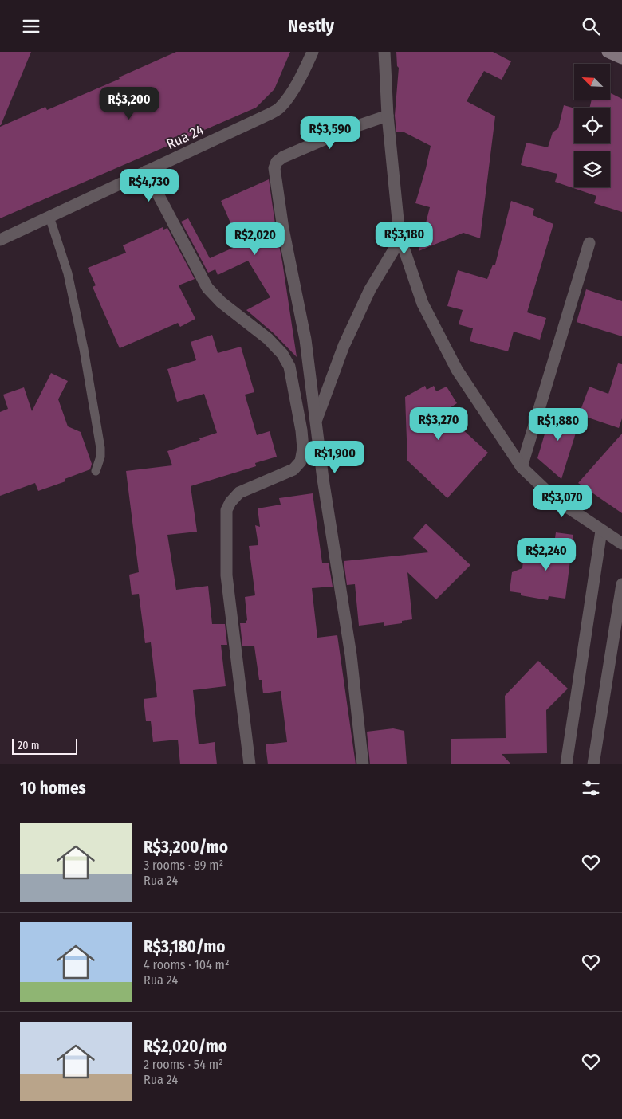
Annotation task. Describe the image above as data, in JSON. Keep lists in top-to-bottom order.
{
  "streets": {
    "street": ["Rua 24"]
  },
  "scale_bar": "20 m",
  "north": "top left",
  "page": {
    "header": "Nestly",
    "price": [
      "R$3,200",
      "R$3,590",
      "R$4,730",
      "R$3,180",
      "R$2,020",
      "R$3,270",
      "R$1,880",
      "R$1,900",
      "R$3,070",
      "R$2,240"
    ],
    "scale": "20 m",
    "heading": "10 homes",
    "list": [
      {
        "name": "R$3,200/mo",
        "note": "3 rooms · 89 m² · Rua 24"
      },
      {
        "name": "R$3,180/mo",
        "note": "4 rooms · 104 m² · Rua 24"
      },
      {
        "name": "R$2,020/mo",
        "note": "2 rooms · 54 m² · Rua 24"
      }
    ]
  }
}
